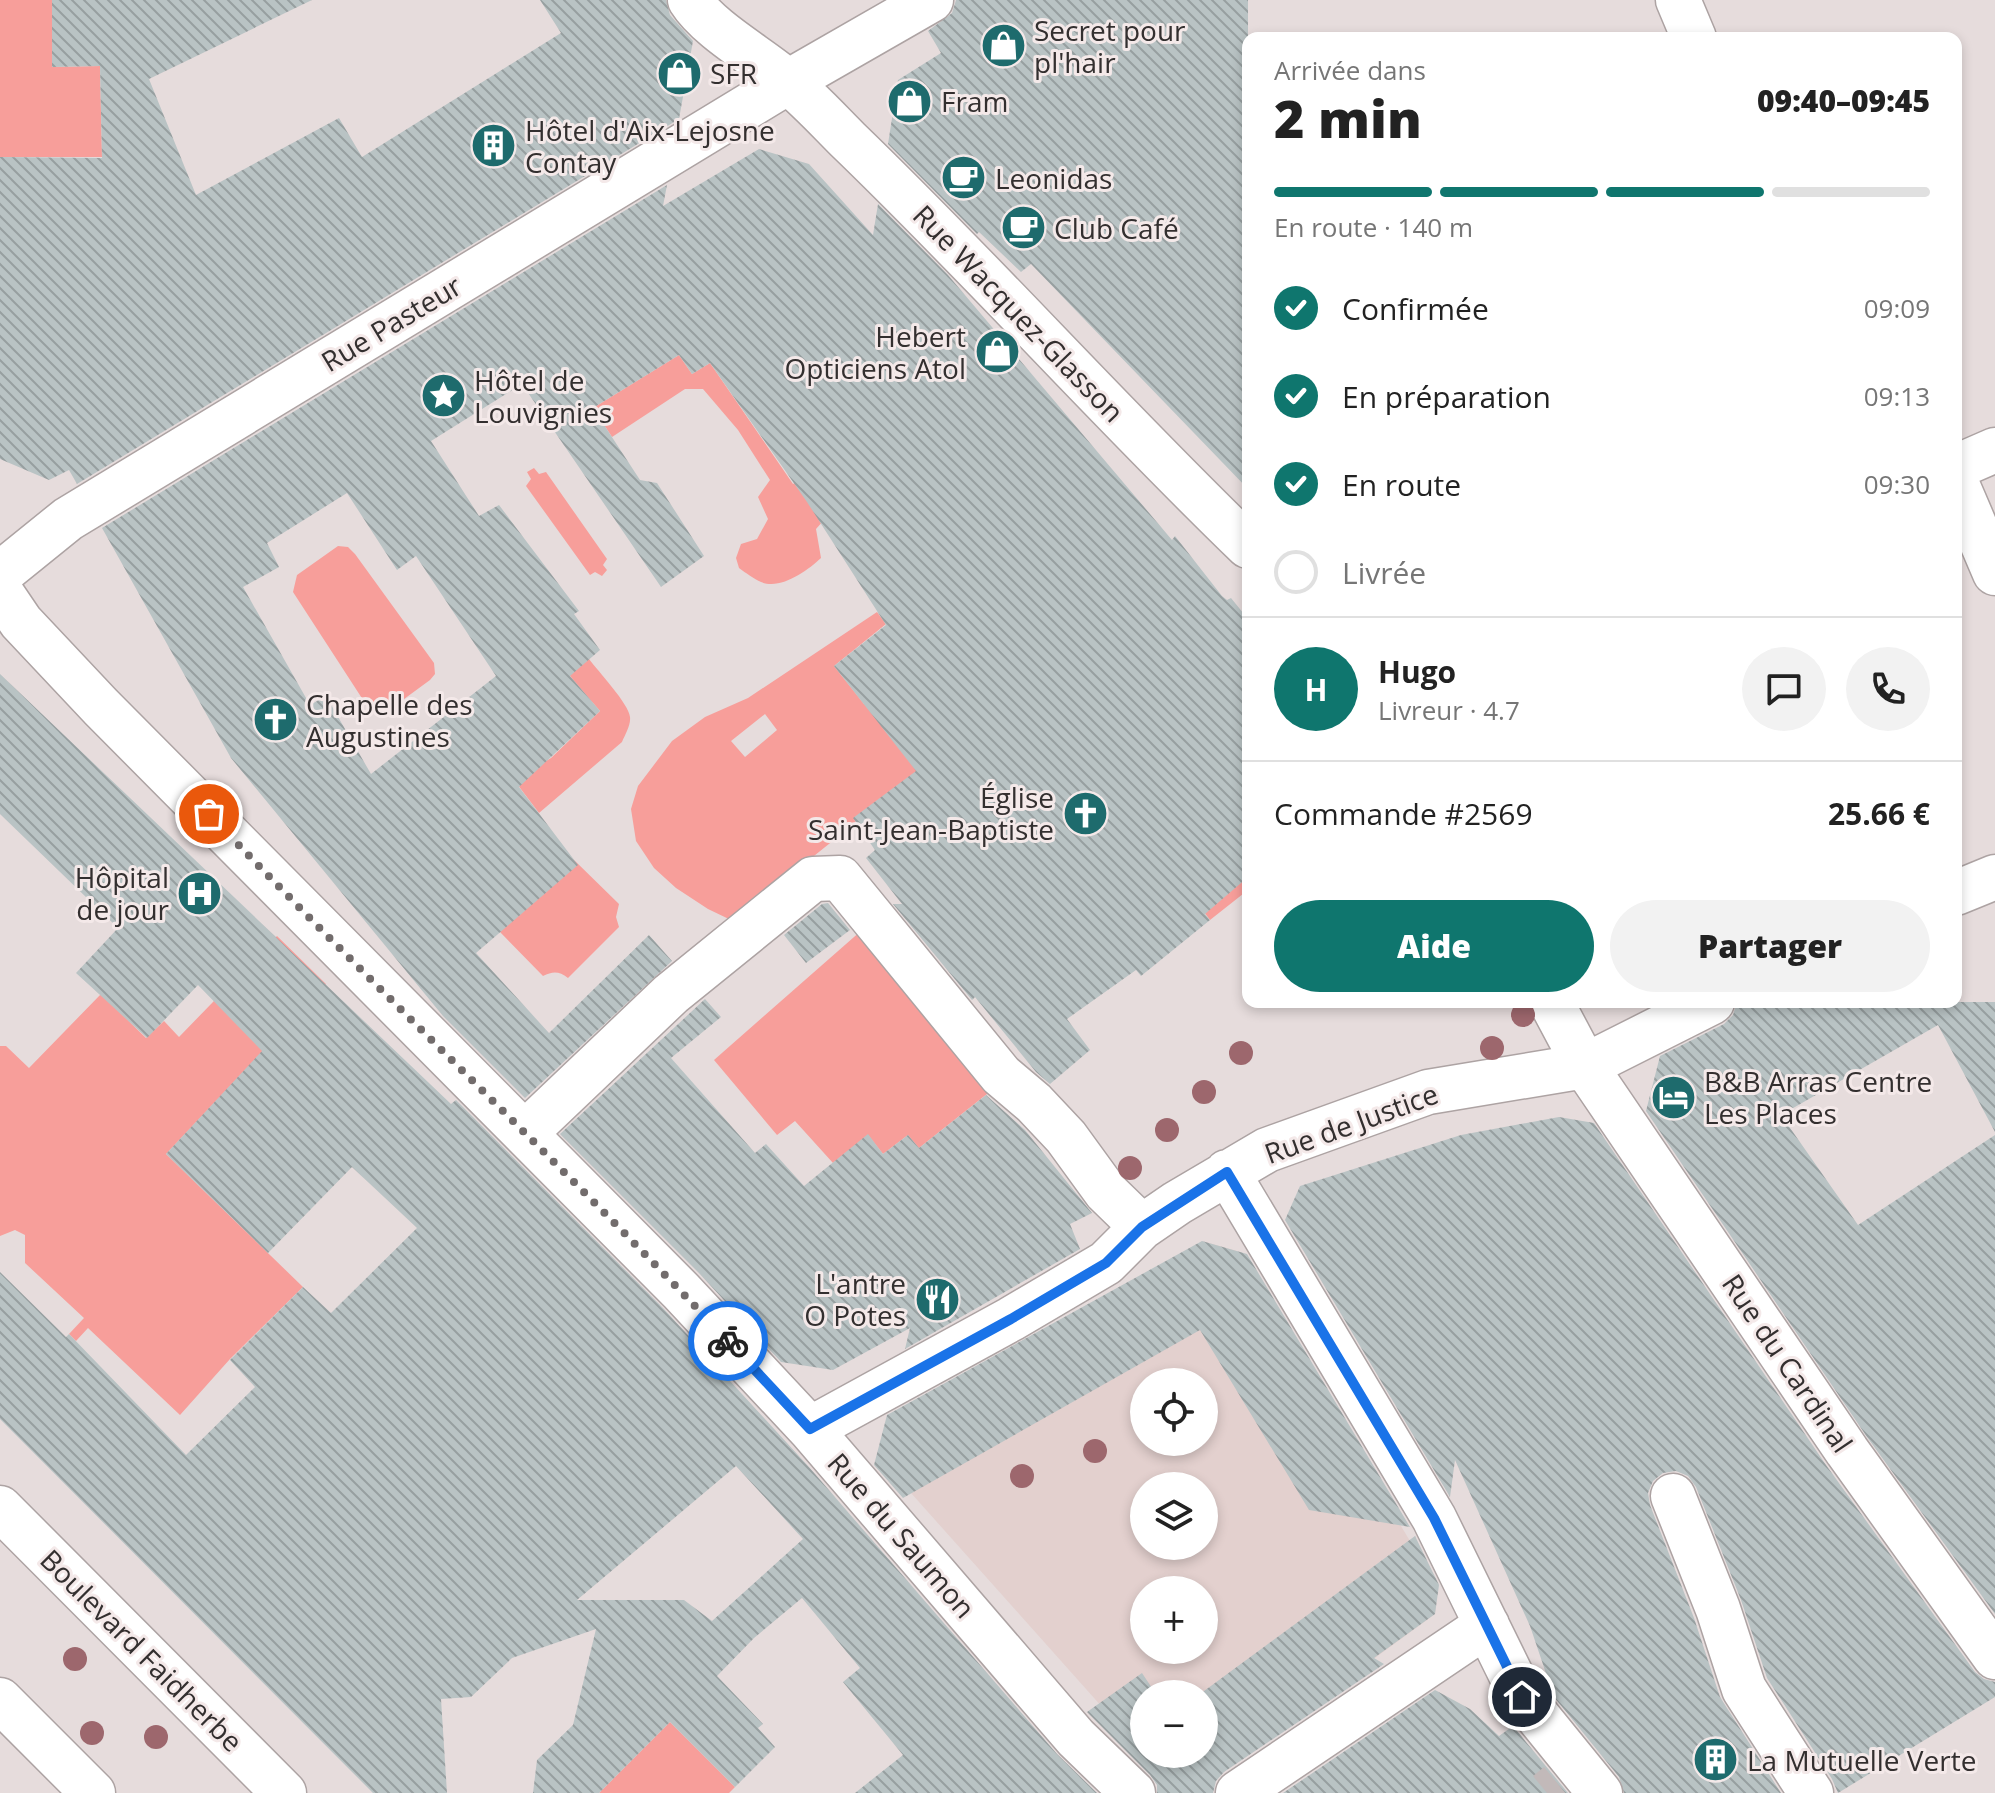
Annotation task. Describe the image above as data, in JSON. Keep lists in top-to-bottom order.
{
  "streets": {
    "street": [
      "Rue Wacquez-Glasson",
      "Rue Pasteur",
      "Rue de Justice",
      "Rue du Cardinal",
      "Rue du Saumon",
      "Boulevard Faidherbe"
    ]
  },
  "crossings": [
    ["Rue Wacquez-Glasson", "Rue Pasteur"],
    ["Rue de Justice", "Rue du Cardinal"],
    ["Rue de Justice", "Rue du Saumon"]
  ],
  "places": {
    "shop": [
      "Secret pour pl'hair",
      "SFR",
      "Fram",
      "Hebert Opticiens Atol"
    ],
    "building": ["Hôtel d'Aix-Lejosne Contay", "La Mutuelle Verte"],
    "cafe": ["Leonidas", "Club Café"],
    "place": ["Hôtel de Louvignies"],
    "church": ["Chapelle des Augustines", "Église Saint-Jean-Baptiste"],
    "hospital": ["Hôpital de jour"],
    "hotel": ["B&B Arras Centre Les Places"],
    "restaurant": ["L'antre O Potes"]
  },
  "page": {
    "heading": ["2 min", "Arrivée dans", "09:40–09:45"],
    "panel": [
      "Hugo",
      "Livreur · 4.7",
      "Commande #2569",
      "25.66 €"
    ],
    "bar": "En route · 140 m",
    "list": [
      ["Confirmée", "09:09"],
      ["En préparation", "09:13"],
      ["En route", "09:30"],
      "Livrée"
    ],
    "round": "H",
    "buttons": ["Aide", "Partager"],
    "map_buttons": ["+", "−"]
  }
}
